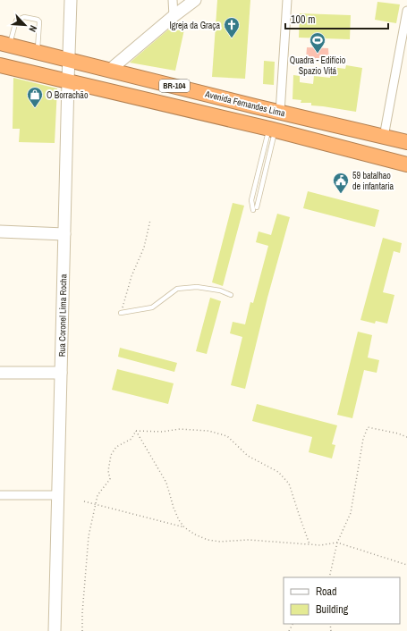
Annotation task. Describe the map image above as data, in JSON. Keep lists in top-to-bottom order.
{
  "streets": {
    "highway": ["BR-104", "Avenida Fernandes Lima"],
    "street": ["Rua Coronel Lima Rocha"]
  },
  "crossings": [
    ["Avenida Fernandes Lima", "Rua Coronel Lima Rocha"]
  ],
  "places": {
    "church": ["Igreja da Graça"],
    "sports": ["Quadra - Edifício Spazio Vitá"],
    "shop": ["O Borrachão"],
    "public building": ["59 batalhao de infantaria"]
  },
  "legend": ["Road", "Building"],
  "scale_bar": "100 m",
  "north": "bottom right"
}
